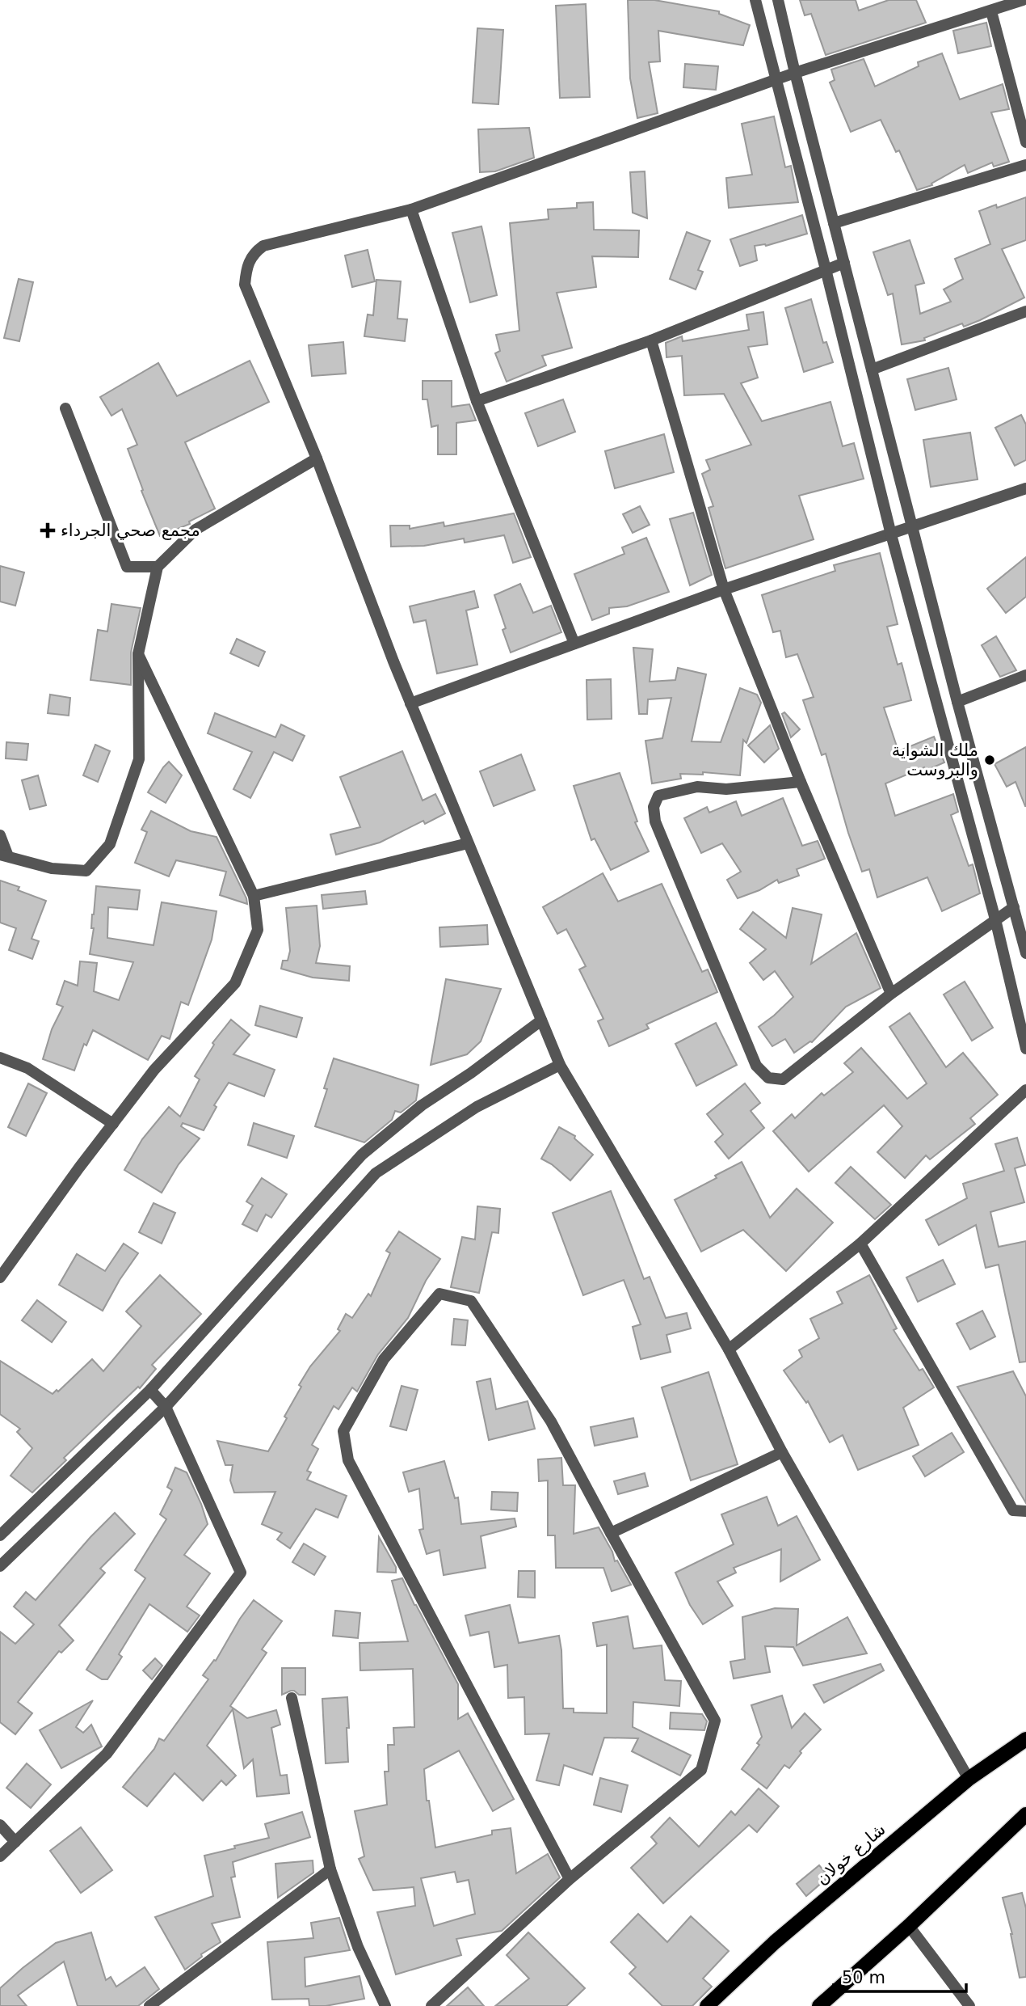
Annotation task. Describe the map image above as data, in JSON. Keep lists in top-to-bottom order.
{
  "streets": {
    "main road": ["شارع خولان"]
  },
  "places": {
    "health": ["مجمع صحي الجرداء"],
    "other": ["ملك الشواية والبروست"]
  },
  "scale_bar": "50 m"
}
